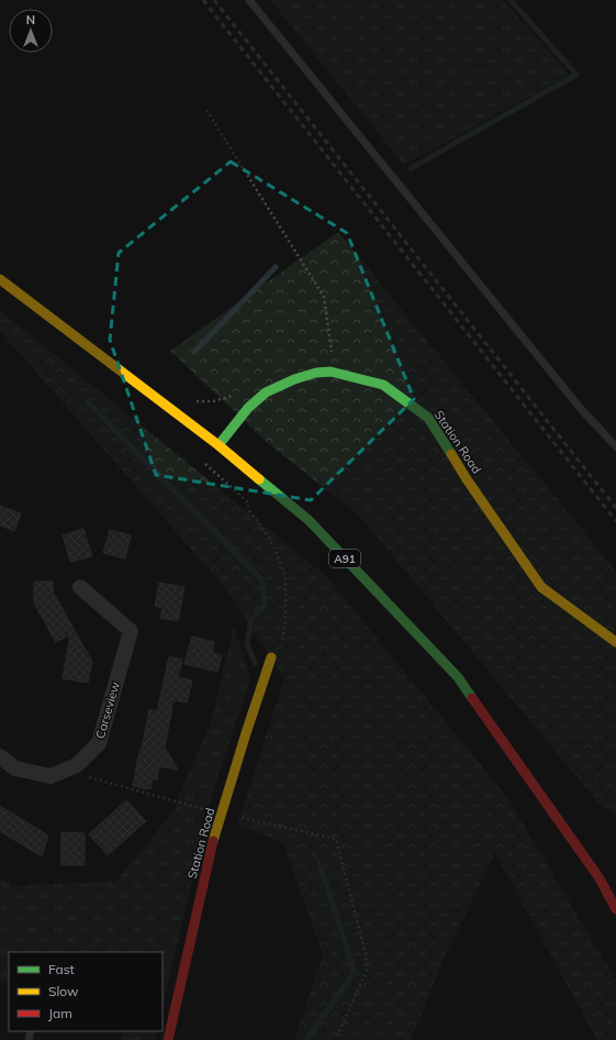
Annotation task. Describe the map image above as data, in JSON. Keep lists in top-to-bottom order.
{
  "streets": {
    "street": ["Station Road", "A91", "Carseview"]
  },
  "crossings": [
    ["Station Road", "A91"]
  ],
  "legend": ["Fast", "Slow", "Jam"],
  "north": "top"
}
